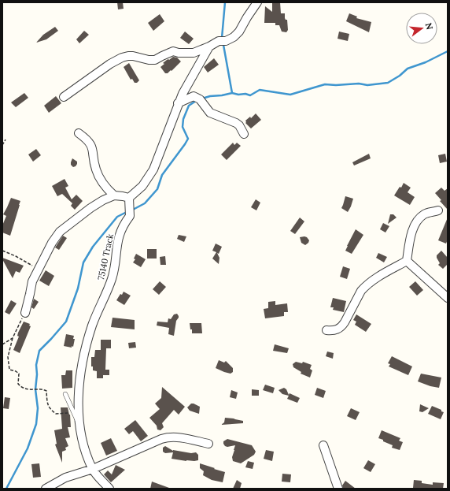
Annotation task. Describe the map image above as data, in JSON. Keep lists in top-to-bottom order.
{
  "streets": {
    "street": ["75140 Track"]
  },
  "north": "right"
}
